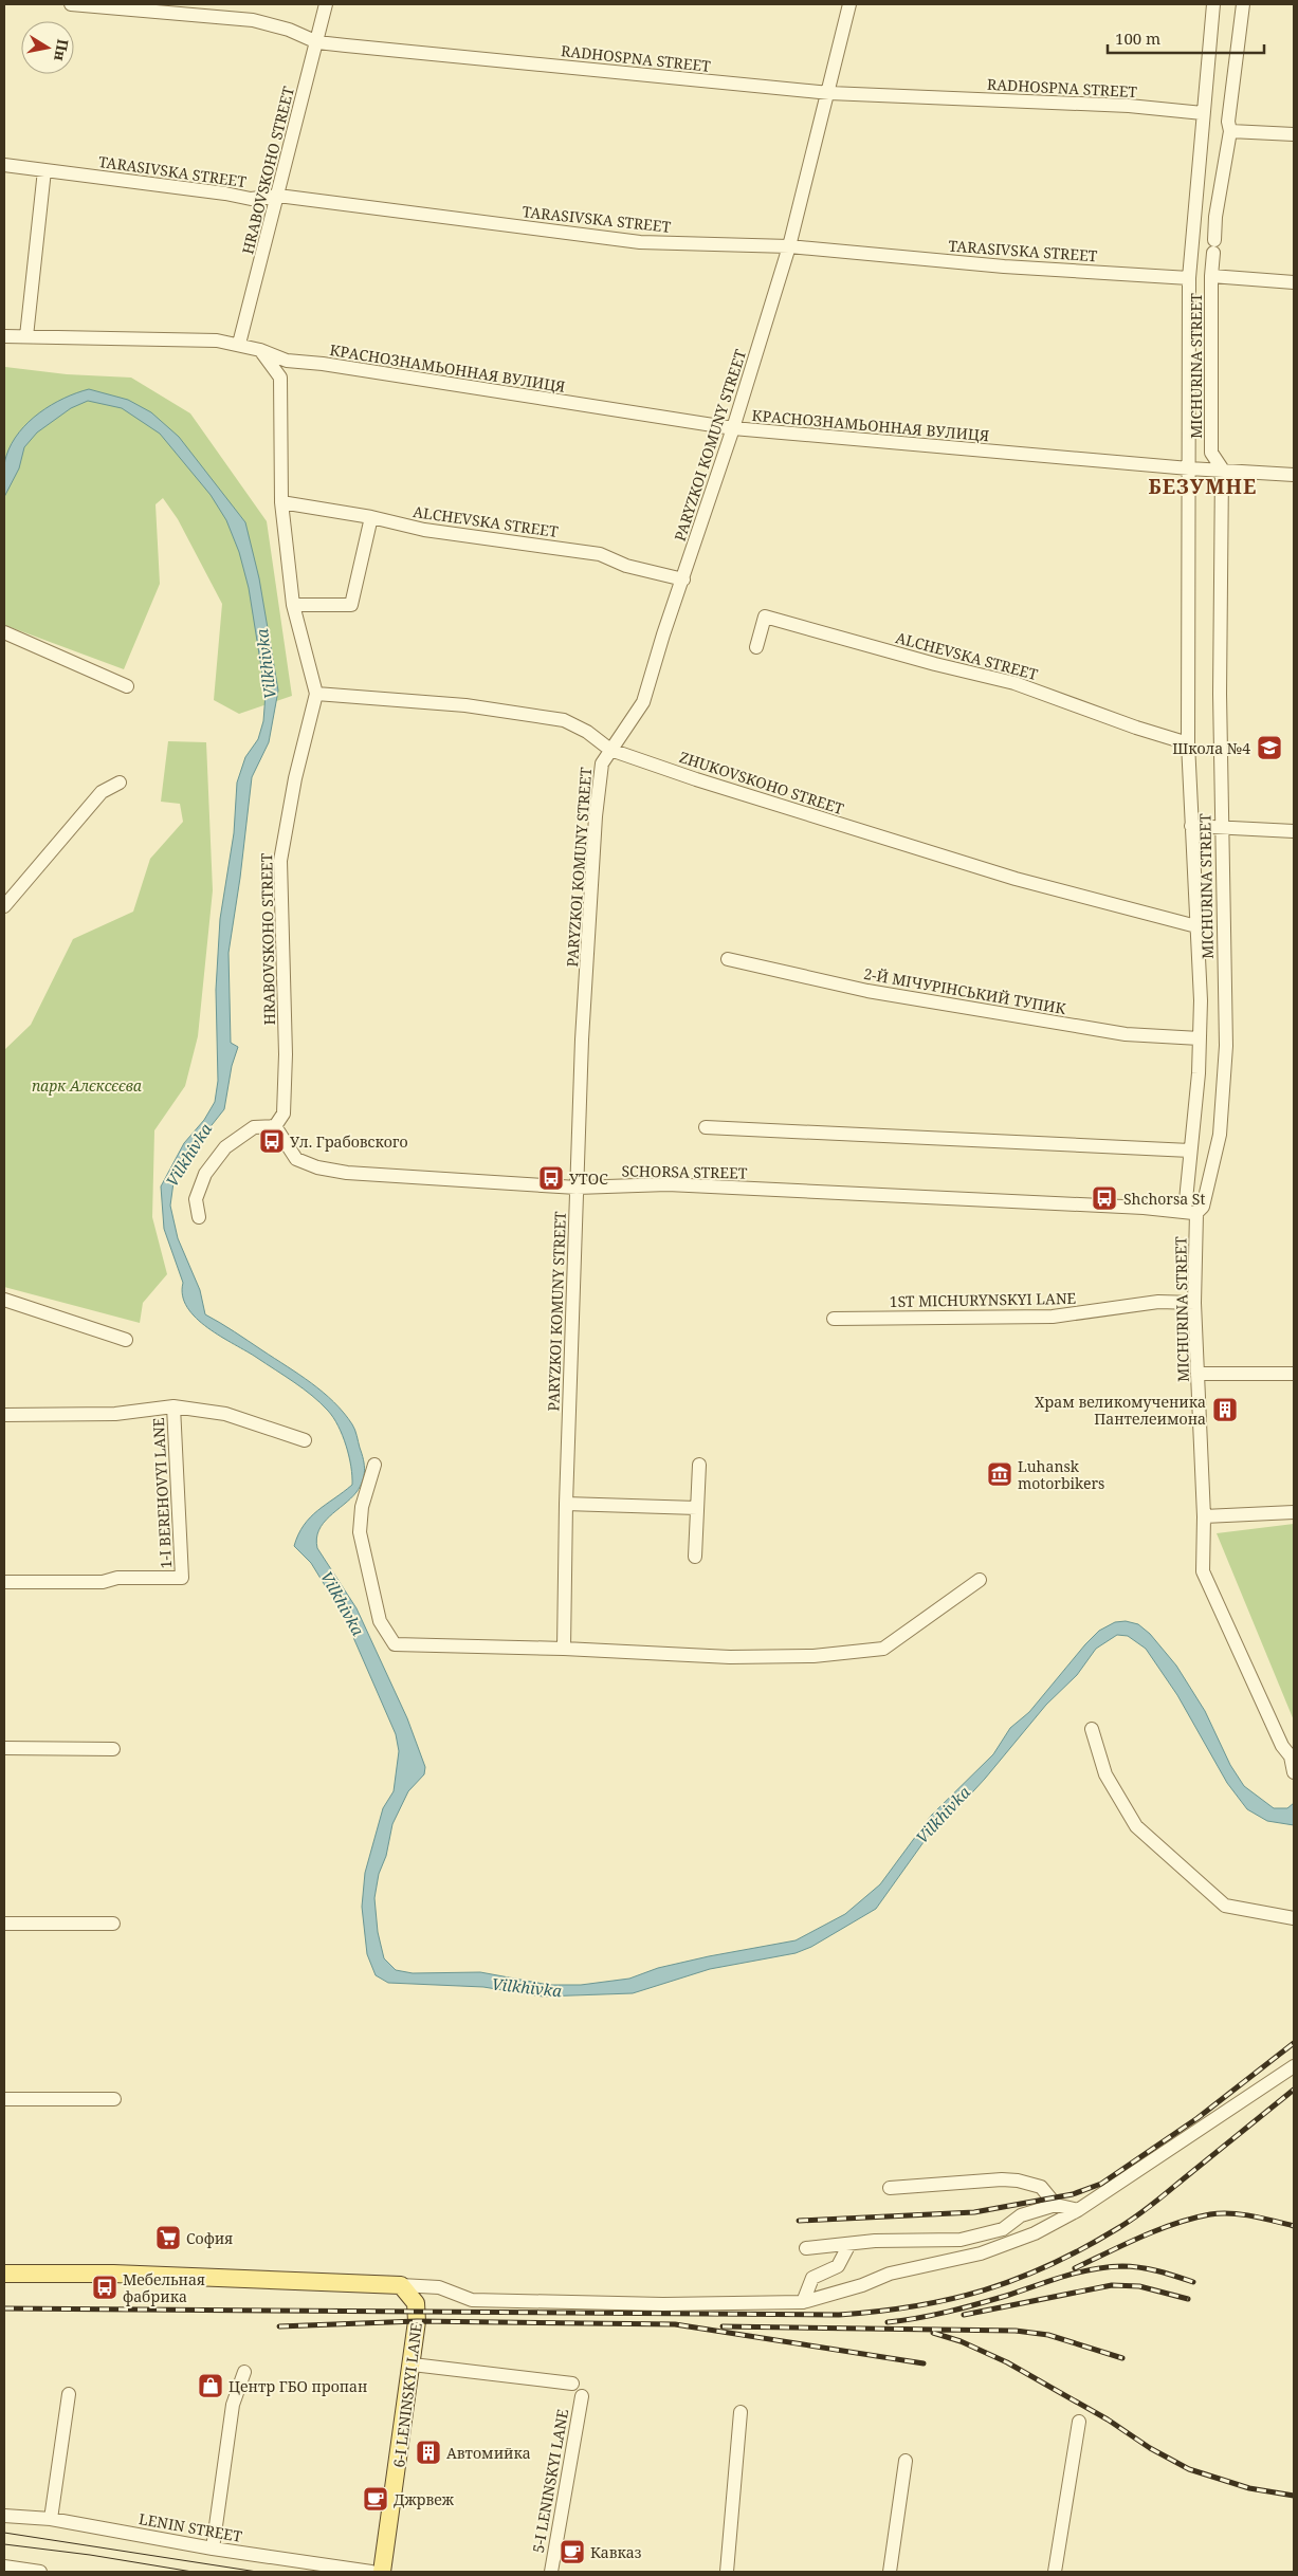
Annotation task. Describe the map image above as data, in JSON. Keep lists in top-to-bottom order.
{
  "streets": {
    "main road": ["6-I LENINSKYI LANE"],
    "street": [
      "RADHOSPNA STREET",
      "HRABOVSKOHO STREET",
      "TARASIVSKA STREET",
      "MICHURINA STREET",
      "КРАСНОЗНАМЬОННАЯ ВУЛИЦЯ",
      "PARYZKOI KOMUNY STREET",
      "ALCHEVSKA STREET",
      "ZHUKOVSKOHO STREET",
      "2-Й МІЧУРІНСЬКИЙ ТУПИК",
      "SCHORSA STREET",
      "1ST MICHURYNSKYI LANE",
      "1-I BEREHOVYI LANE",
      "5-I LENINSKYI LANE",
      "LENIN STREET"
    ]
  },
  "crossings": [
    ["RADHOSPNA STREET", "HRABOVSKOHO STREET"],
    ["RADHOSPNA STREET", "MICHURINA STREET"],
    ["RADHOSPNA STREET", "PARYZKOI KOMUNY STREET"],
    ["HRABOVSKOHO STREET", "TARASIVSKA STREET"],
    ["HRABOVSKOHO STREET", "КРАСНОЗНАМЬОННАЯ ВУЛИЦЯ"],
    ["HRABOVSKOHO STREET", "ALCHEVSKA STREET"],
    ["HRABOVSKOHO STREET", "ZHUKOVSKOHO STREET"],
    ["HRABOVSKOHO STREET", "SCHORSA STREET"],
    ["TARASIVSKA STREET", "MICHURINA STREET"],
    ["TARASIVSKA STREET", "PARYZKOI KOMUNY STREET"],
    ["MICHURINA STREET", "КРАСНОЗНАМЬОННАЯ ВУЛИЦЯ"],
    ["MICHURINA STREET", "ALCHEVSKA STREET"],
    ["MICHURINA STREET", "ZHUKOVSKOHO STREET"],
    ["MICHURINA STREET", "2-Й МІЧУРІНСЬКИЙ ТУПИК"],
    ["MICHURINA STREET", "SCHORSA STREET"],
    ["MICHURINA STREET", "1ST MICHURYNSKYI LANE"],
    ["КРАСНОЗНАМЬОННАЯ ВУЛИЦЯ", "PARYZKOI KOMUNY STREET"],
    ["PARYZKOI KOMUNY STREET", "ALCHEVSKA STREET"],
    ["PARYZKOI KOMUNY STREET", "ZHUKOVSKOHO STREET"],
    ["PARYZKOI KOMUNY STREET", "SCHORSA STREET"]
  ],
  "districts": ["БЕЗУМНЕ"],
  "water": ["Vilkhivka"],
  "parks": ["парк Алєксєєва"],
  "places": {
    "school or university": ["Школа №4"],
    "bus stop": [
      "Ул. Грабовского",
      "УТОС",
      "Shchorsa St",
      "Мебельная фабрика"
    ],
    "building": ["Храм великомученика Пантелеимона", "Автомийка"],
    "museum": ["Luhansk motorbikers"],
    "supermarket": ["София"],
    "shop": ["Центр ГБО пропан"],
    "cafe": ["Джрвеж", "Кавказ"]
  },
  "scale_bar": "100 m",
  "north": "right"
}
